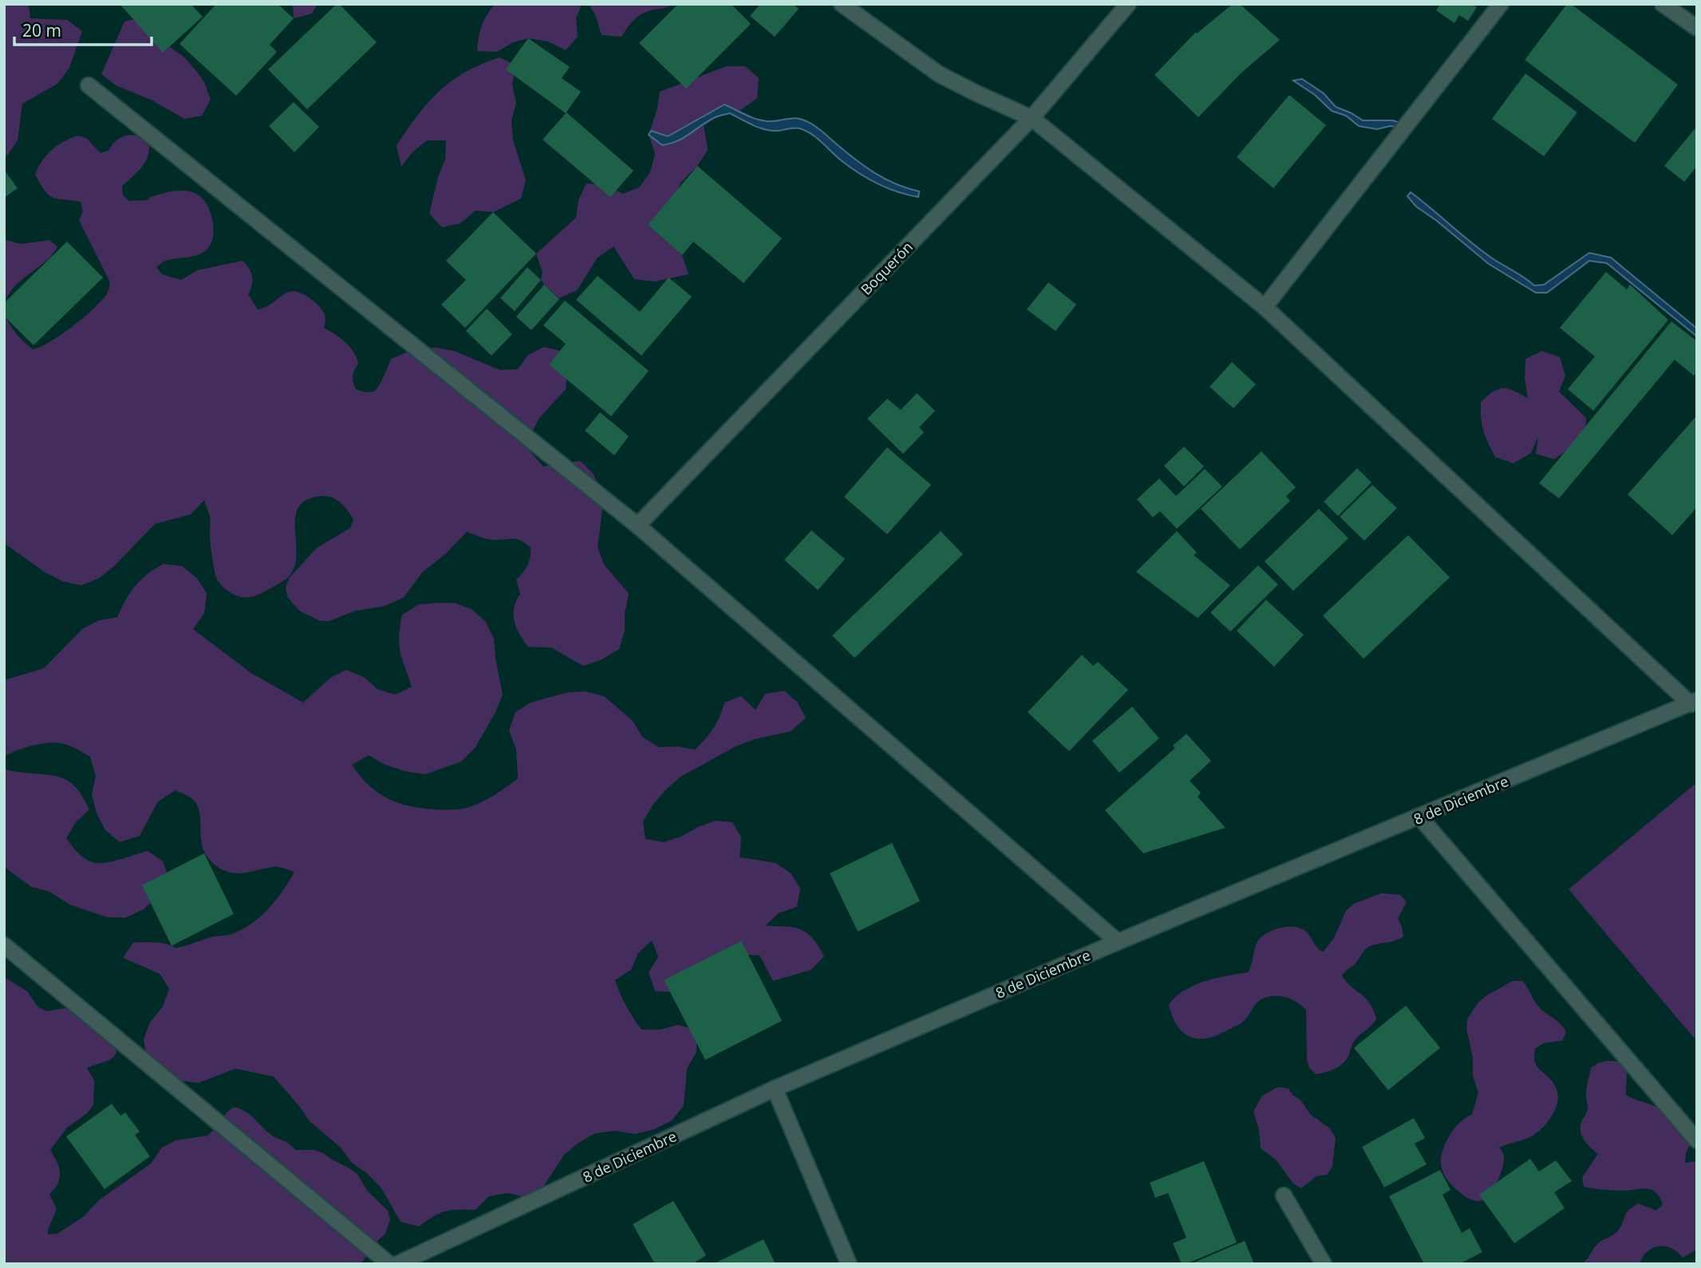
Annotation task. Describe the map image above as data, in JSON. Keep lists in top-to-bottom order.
{
  "streets": {
    "street": ["Boquerón", "8 de Diciembre"]
  },
  "scale_bar": "20 m"
}
